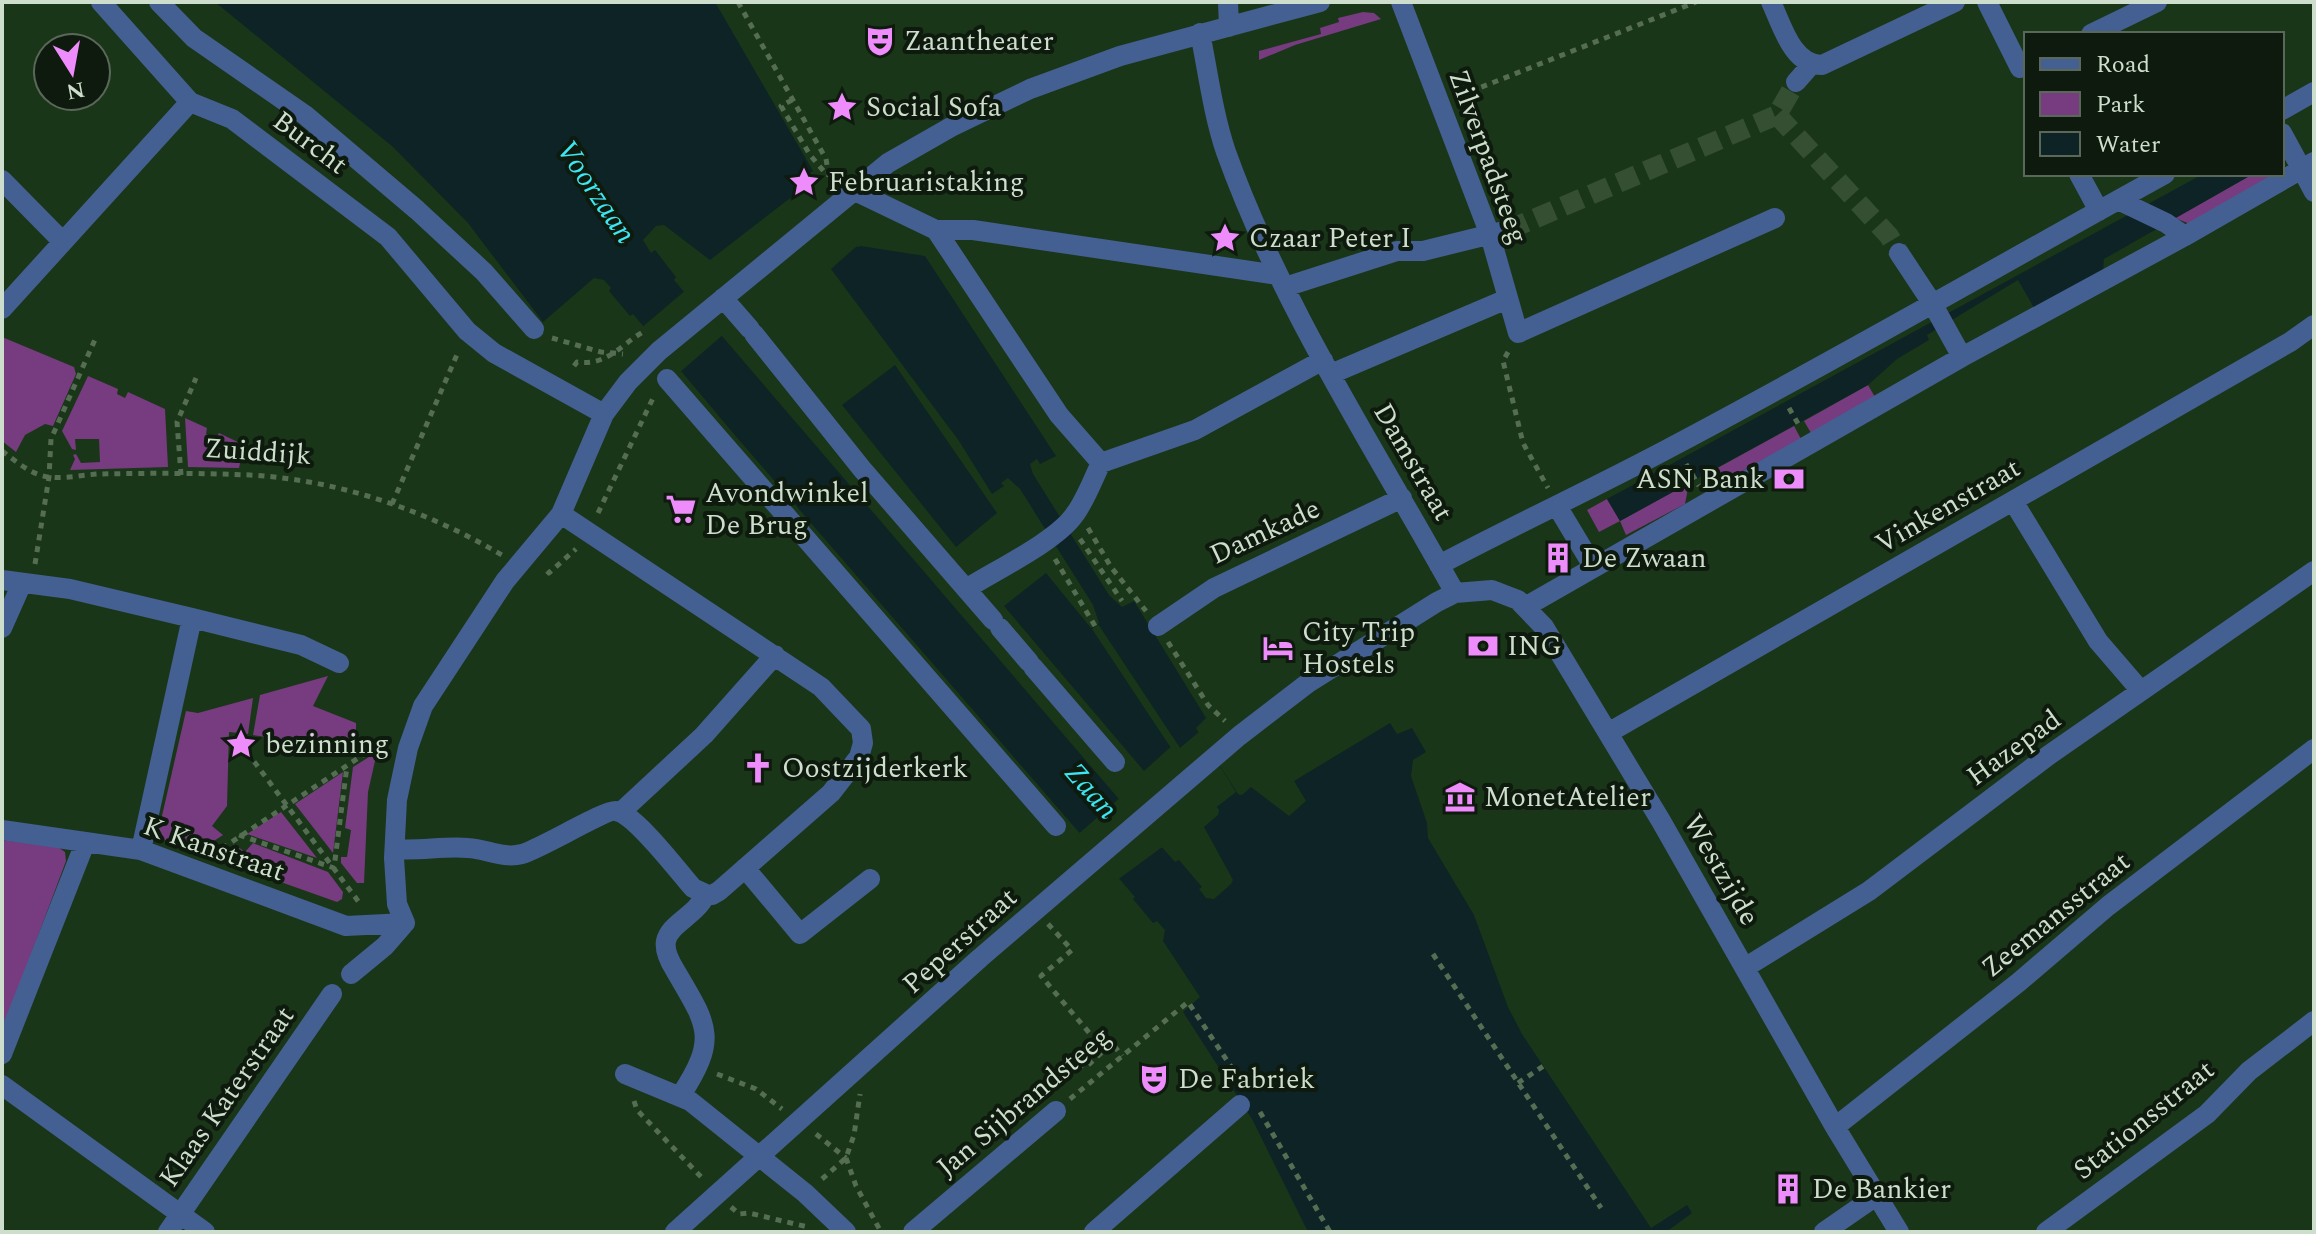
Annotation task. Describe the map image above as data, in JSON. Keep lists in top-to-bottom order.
{
  "streets": {
    "street": [
      "Burcht",
      "Zilverpadsteeg",
      "Damstraat",
      "Vinkenstraat",
      "Damkade",
      "Hazepad",
      "K Kanstraat",
      "Westzijde",
      "Zeemansstraat",
      "Peperstraat",
      "Klaas Katerstraat",
      "Jan Sijbrandsteeg",
      "Stationsstraat"
    ],
    "path": ["Zuiddijk"]
  },
  "crossings": [
    ["Damstraat", "Damkade"],
    ["Damstraat", "Westzijde"],
    ["Damstraat", "Peperstraat"],
    ["Vinkenstraat", "Westzijde"],
    ["Hazepad", "Westzijde"],
    ["Westzijde", "Zeemansstraat"],
    ["Westzijde", "Peperstraat"]
  ],
  "water": ["Voorzaan", "Zaan"],
  "places": {
    "theatre": ["Zaantheater", "De Fabriek"],
    "place": [
      "Social Sofa",
      "Februaristaking",
      "Czaar Peter I",
      "bezinning"
    ],
    "bank": ["ASN Bank", "ING"],
    "supermarket": ["Avondwinkel De Brug"],
    "building": ["De Zwaan", "De Bankier"],
    "hotel": ["City Trip Hostels"],
    "church": ["Oostzijderkerk"],
    "museum": ["MonetAtelier"]
  },
  "legend": ["Road", "Park", "Water"],
  "north": "bottom"
}
